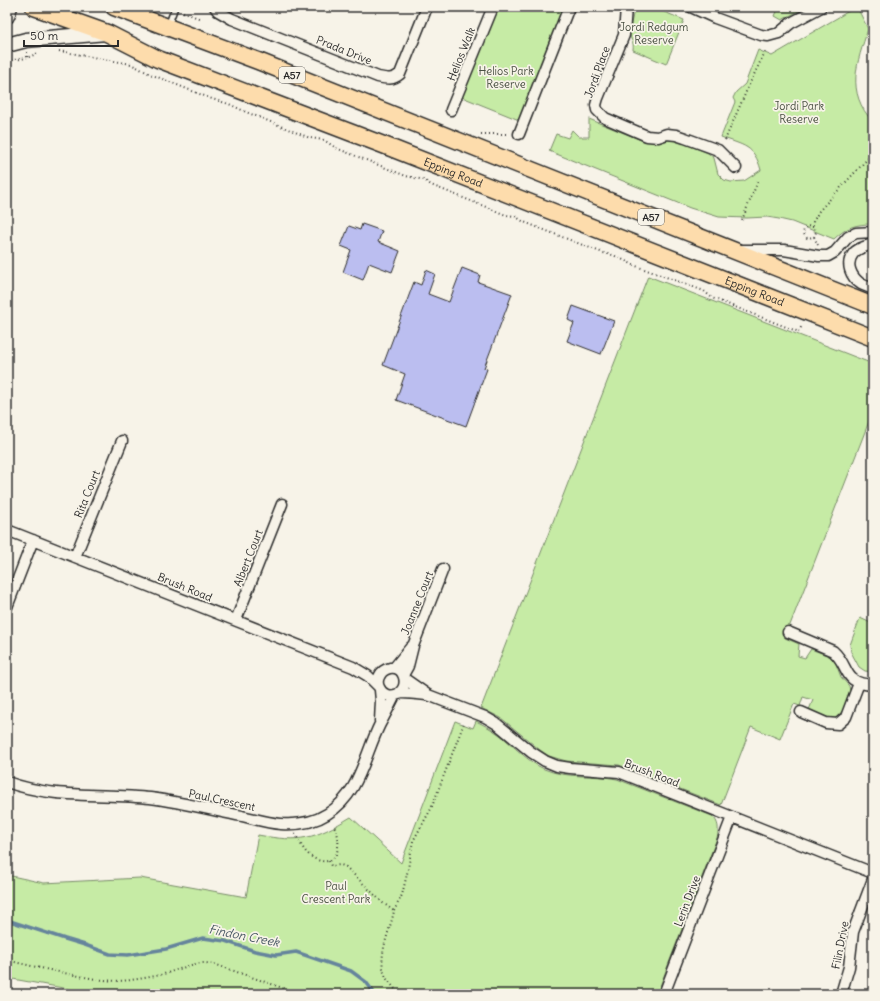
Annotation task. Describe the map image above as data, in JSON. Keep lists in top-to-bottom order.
{
  "streets": {
    "main road": ["A57", "Epping Road"],
    "street": [
      "Prada Drive",
      "Helios Walk",
      "Jordi Place",
      "Rita Court",
      "Albert Court",
      "Brush Road",
      "Joanne Court",
      "Paul Crescent",
      "Lerin Drive",
      "Filin Drive"
    ]
  },
  "crossings": [
    ["Rita Court", "Brush Road"],
    ["Albert Court", "Brush Road"],
    ["Brush Road", "Joanne Court"],
    ["Brush Road", "Paul Crescent"],
    ["Brush Road", "Lerin Drive"],
    ["Joanne Court", "Paul Crescent"]
  ],
  "water": ["Findon Creek"],
  "parks": [
    "Jordi Redgum Reserve",
    "Helios Park Reserve",
    "Jordi Park Reserve",
    "Paul Crescent Park"
  ],
  "scale_bar": "50 m"
}
